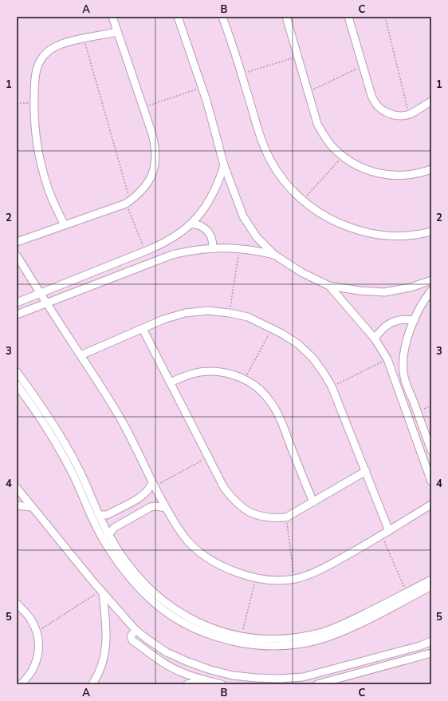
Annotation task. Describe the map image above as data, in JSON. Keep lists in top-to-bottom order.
{
  "grid": {
    "columns": ["A", "B", "C"],
    "rows": [
      "1",
      "2",
      "3",
      "4",
      "5"
    ]
  }
}
